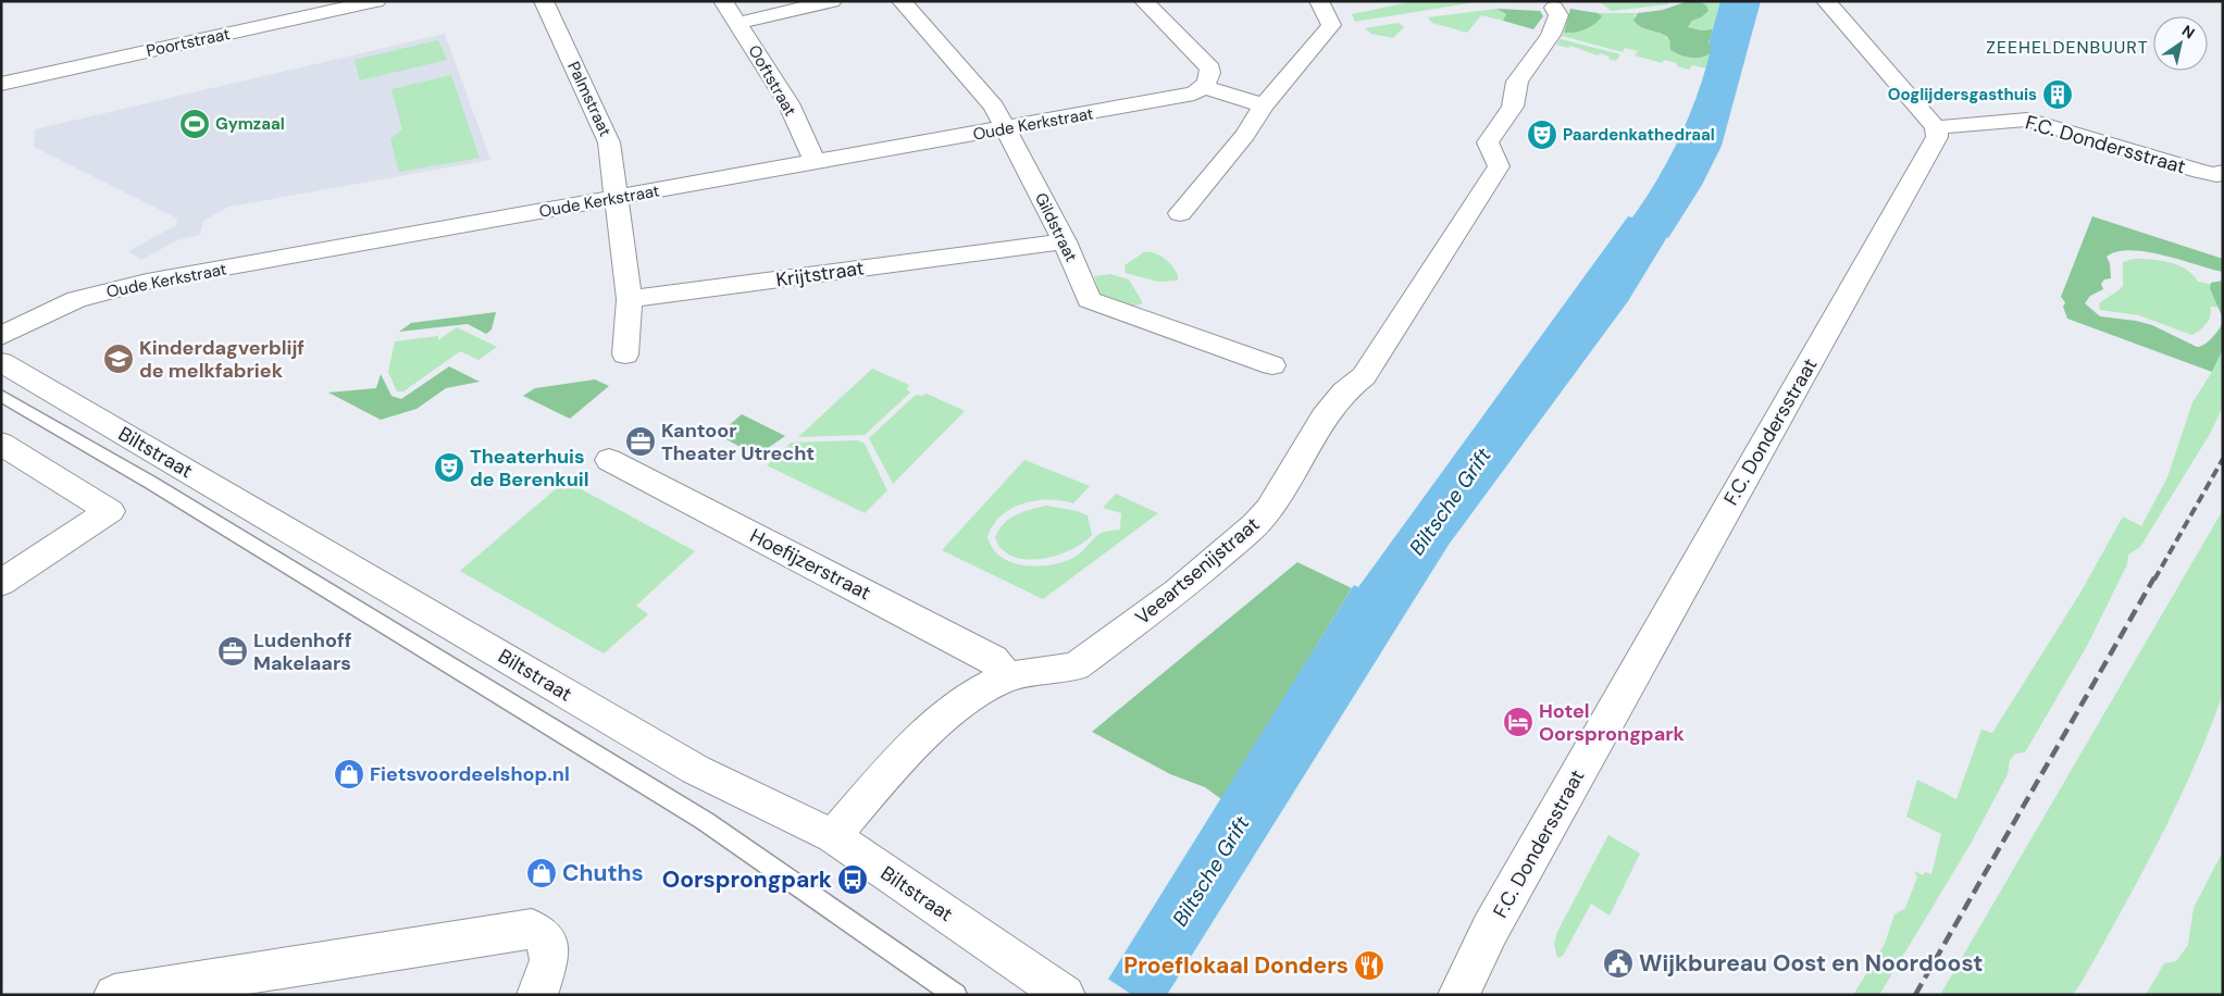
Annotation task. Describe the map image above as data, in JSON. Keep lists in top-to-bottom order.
{
  "streets": {
    "street": [
      "Poortstraat",
      "Ooftstraat",
      "Palmstraat",
      "Oude Kerkstraat",
      "F.C. Dondersstraat",
      "Gildstraat",
      "Krijtstraat",
      "Biltstraat",
      "Hoefijzerstraat",
      "Veeartsenijstraat"
    ]
  },
  "crossings": [
    ["Ooftstraat", "Oude Kerkstraat"],
    ["Palmstraat", "Oude Kerkstraat"],
    ["Palmstraat", "Krijtstraat"],
    ["Oude Kerkstraat", "Gildstraat"],
    ["Gildstraat", "Krijtstraat"],
    ["Biltstraat", "Veeartsenijstraat"],
    ["Hoefijzerstraat", "Veeartsenijstraat"]
  ],
  "districts": ["ZEEHELDENBUURT"],
  "water": ["Biltsche Grift"],
  "places": {
    "building": ["Ooglijdersgasthuis"],
    "sports": ["Gymzaal"],
    "theatre": ["Paardenkathedraal", "Theaterhuis de Berenkuil"],
    "school or university": ["Kinderdagverblijf de melkfabriek"],
    "office": ["Kantoor Theater Utrecht", "Ludenhoff Makelaars"],
    "hotel": ["Hotel Oorsprongpark"],
    "shop": ["Fietsvoordeelshop.nl", "Chuths"],
    "bus stop": ["Oorsprongpark"],
    "public building": ["Wijkbureau Oost en Noordoost"],
    "restaurant": ["Proeflokaal Donders"]
  },
  "north": "top right"
}
